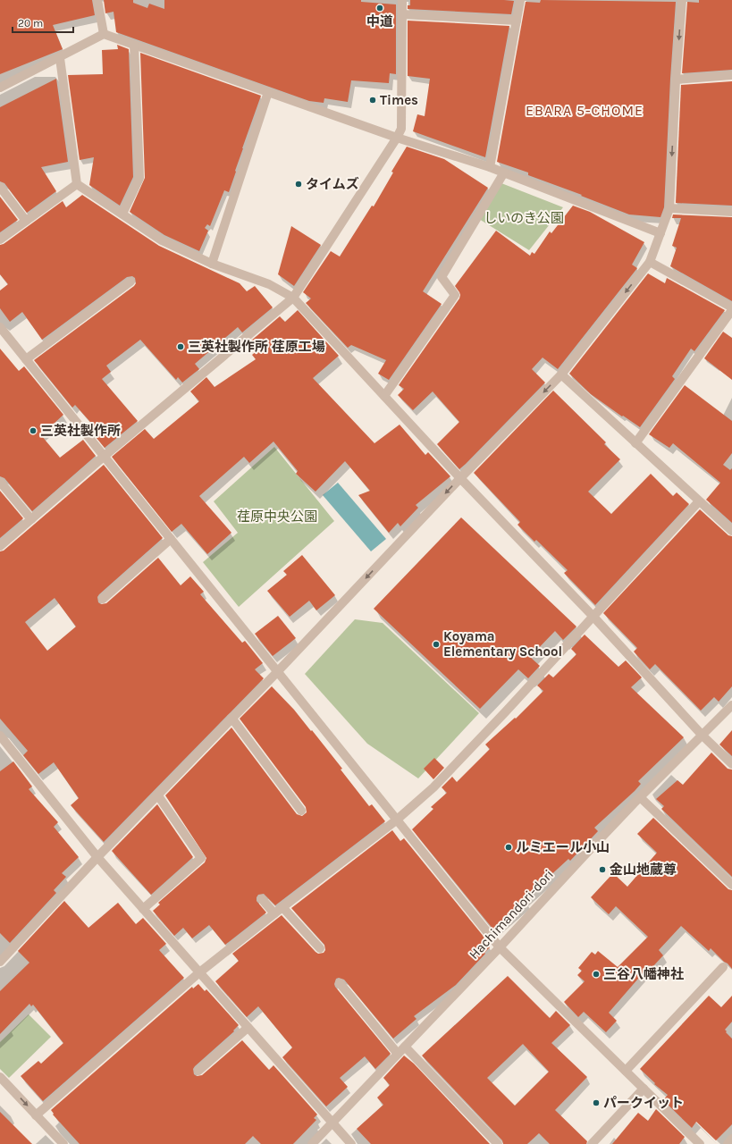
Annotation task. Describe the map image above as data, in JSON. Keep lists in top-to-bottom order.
{
  "streets": {
    "street": ["Hachimandori-dori"]
  },
  "districts": ["EBARA 5-CHOME"],
  "parks": ["しいのき公園", "荏原中央公園"],
  "places": [
    "中道",
    "Times",
    "タイムズ",
    "三英社製作所 荏原工場",
    "三英社製作所",
    "Koyama Elementary School",
    "ルミエール小山",
    "金山地蔵尊",
    "三谷八幡神社",
    "パークイット"
  ],
  "scale_bar": "20 m"
}
